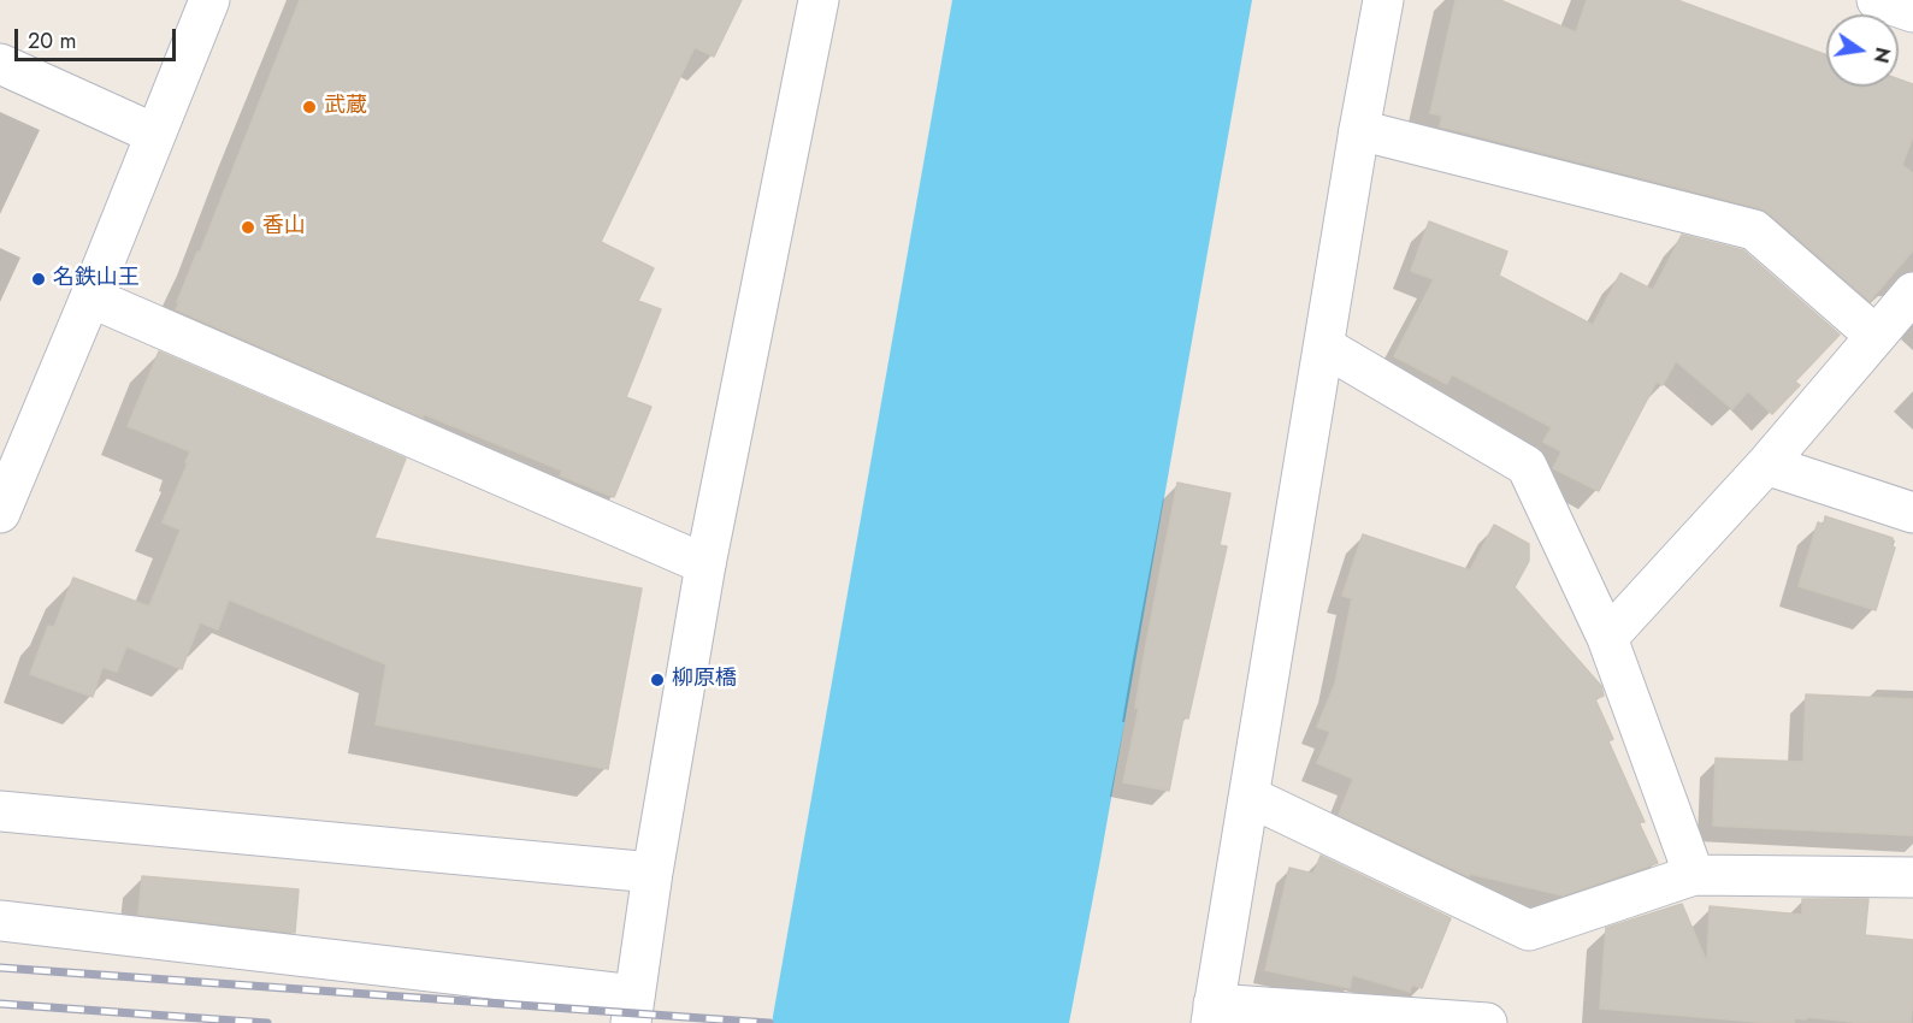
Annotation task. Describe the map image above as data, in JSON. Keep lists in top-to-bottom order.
{
  "places": [
    "武蔵",
    "香山",
    "名鉄山王",
    "柳原橋"
  ],
  "scale_bar": "20 m",
  "north": "right"
}
